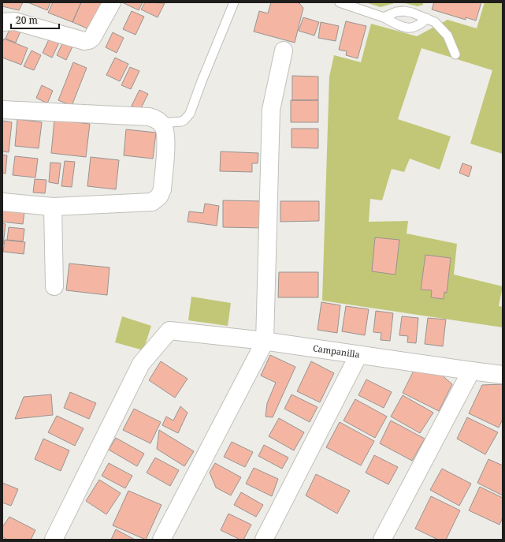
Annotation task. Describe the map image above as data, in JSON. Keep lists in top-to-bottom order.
{
  "streets": {
    "street": ["Campanilla"]
  },
  "scale_bar": "20 m"
}
